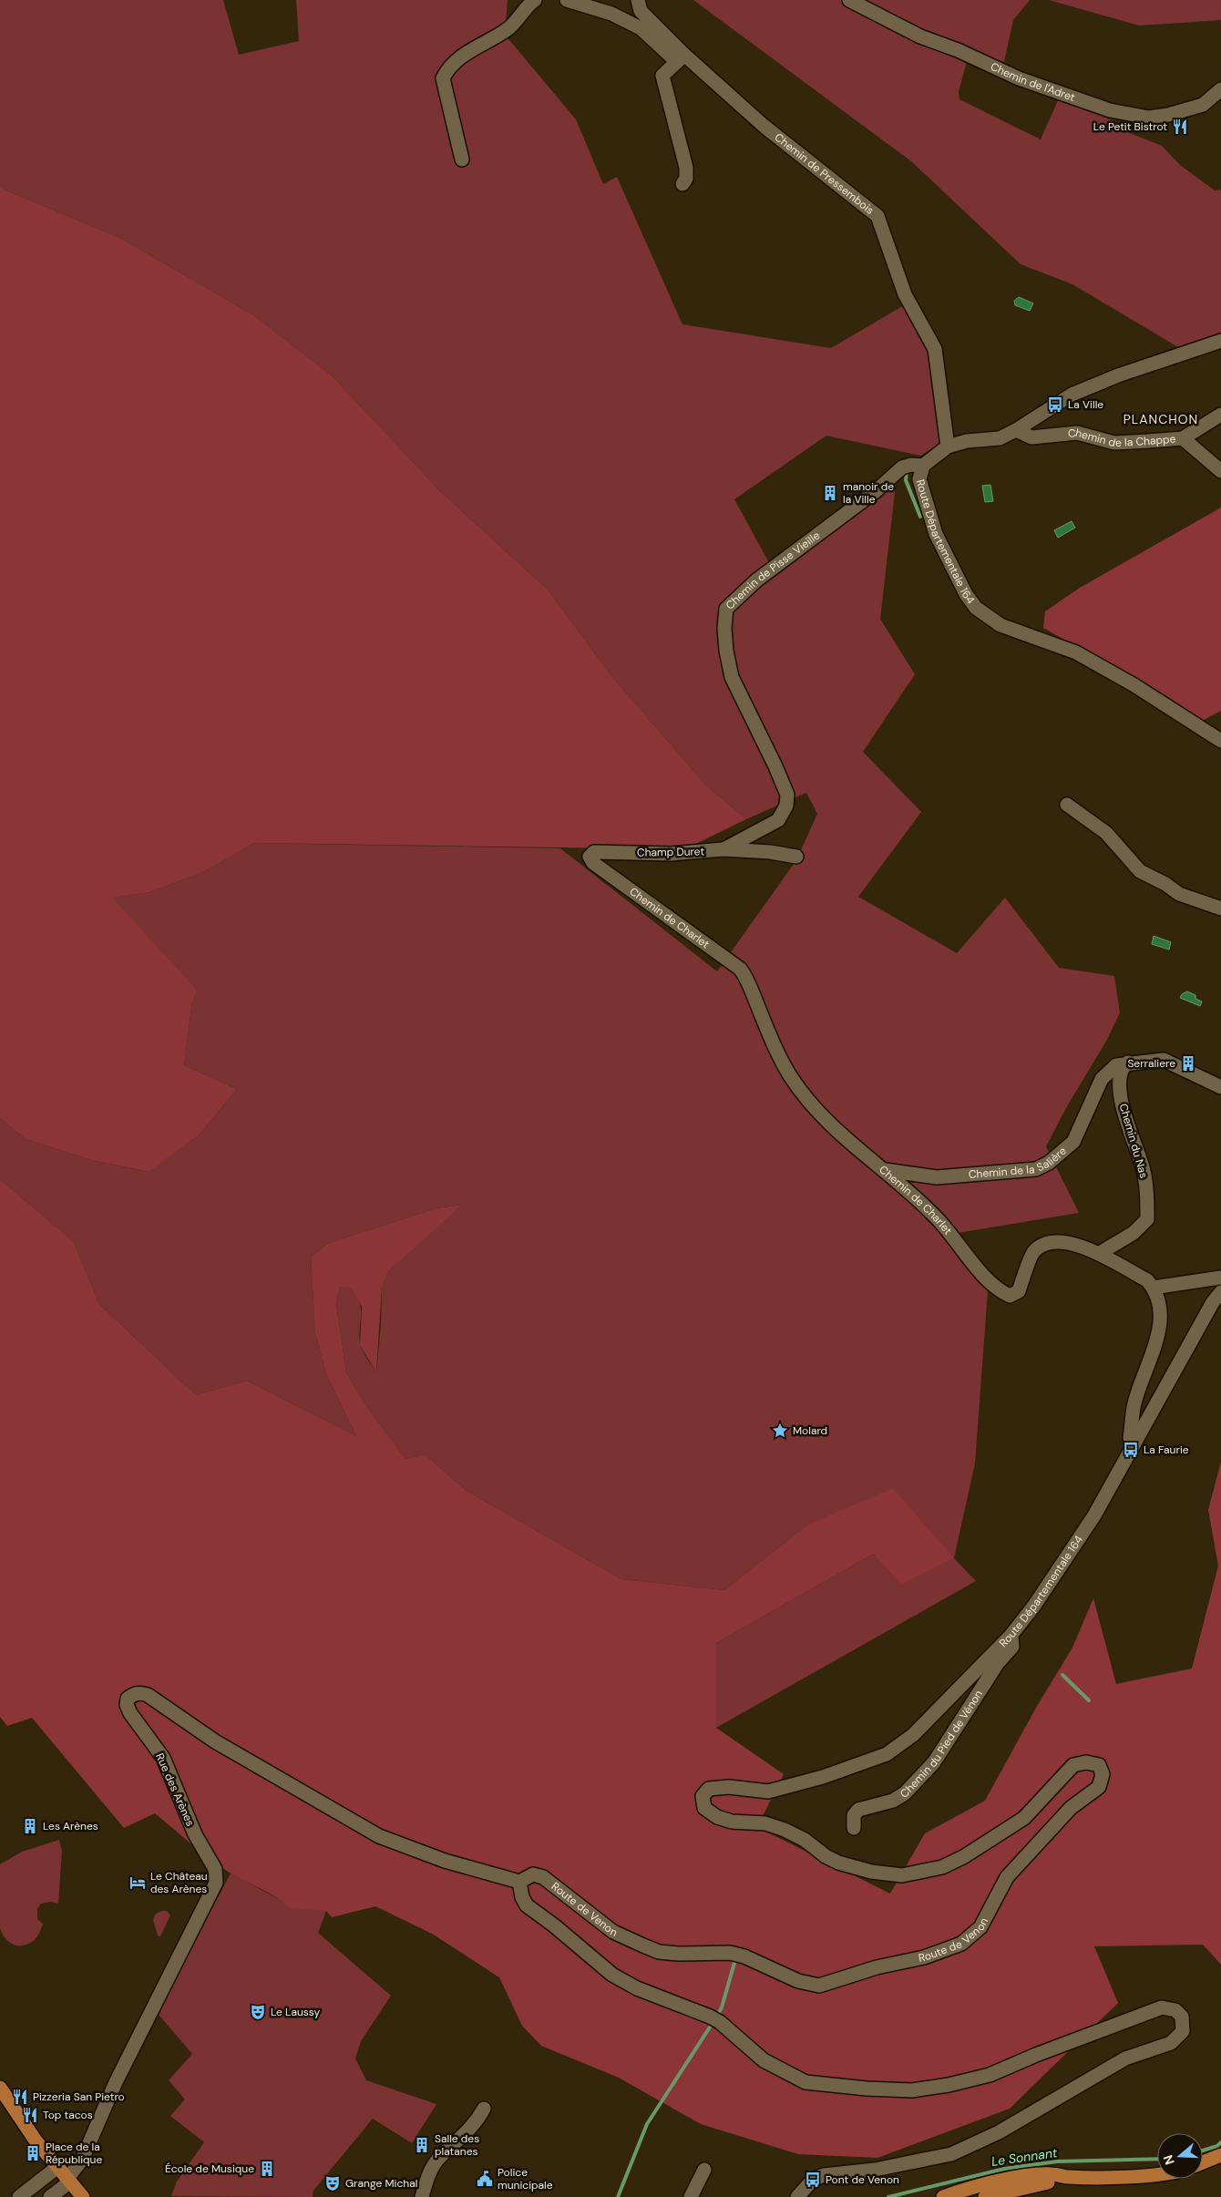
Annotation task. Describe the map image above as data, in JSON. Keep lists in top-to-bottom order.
{
  "streets": {
    "street": [
      "Chemin de l'Adret",
      "Chemin de Pressembois",
      "Chemin de la Chappe",
      "Route Départementale 164",
      "Chemin de Pisse Vieille",
      "Champ Duret",
      "Chemin de Charlet",
      "Chemin du Nas",
      "Chemin de la Salière",
      "Chemin du Pied de Vénon",
      "Rue des Arènes",
      "Route de Venon"
    ]
  },
  "crossings": [
    ["Chemin de Pressembois", "Route Départementale 164"],
    ["Chemin de la Chappe", "Route Départementale 164"],
    ["Route Départementale 164", "Chemin de Pisse Vieille"],
    ["Route Départementale 164", "Chemin du Pied de Vénon"],
    ["Route Départementale 164", "Route de Venon"],
    ["Chemin de Pisse Vieille", "Champ Duret"],
    ["Champ Duret", "Chemin de Charlet"],
    ["Chemin de Charlet", "Chemin du Nas"],
    ["Chemin de Charlet", "Chemin de la Salière"],
    ["Chemin du Nas", "Chemin de la Salière"],
    ["Rue des Arènes", "Route de Venon"]
  ],
  "districts": ["PLANCHON"],
  "water": ["Le Sonnant"],
  "places": {
    "restaurant": ["Le Petit Bistrot", "Pizzeria San Pietro", "Top tacos"],
    "bus stop": ["La Ville", "La Faurie", "Pont de Venon"],
    "building": [
      "manoir de la Ville",
      "Serraliere",
      "Les Arènes",
      "Salle des platanes",
      "Place de la République",
      "École de Musique"
    ],
    "place": ["Molard"],
    "hotel": ["Le Château des Arènes"],
    "theatre": ["Le Laussy", "Grange Michal"],
    "public building": ["Police municipale"]
  },
  "north": "left"
}
